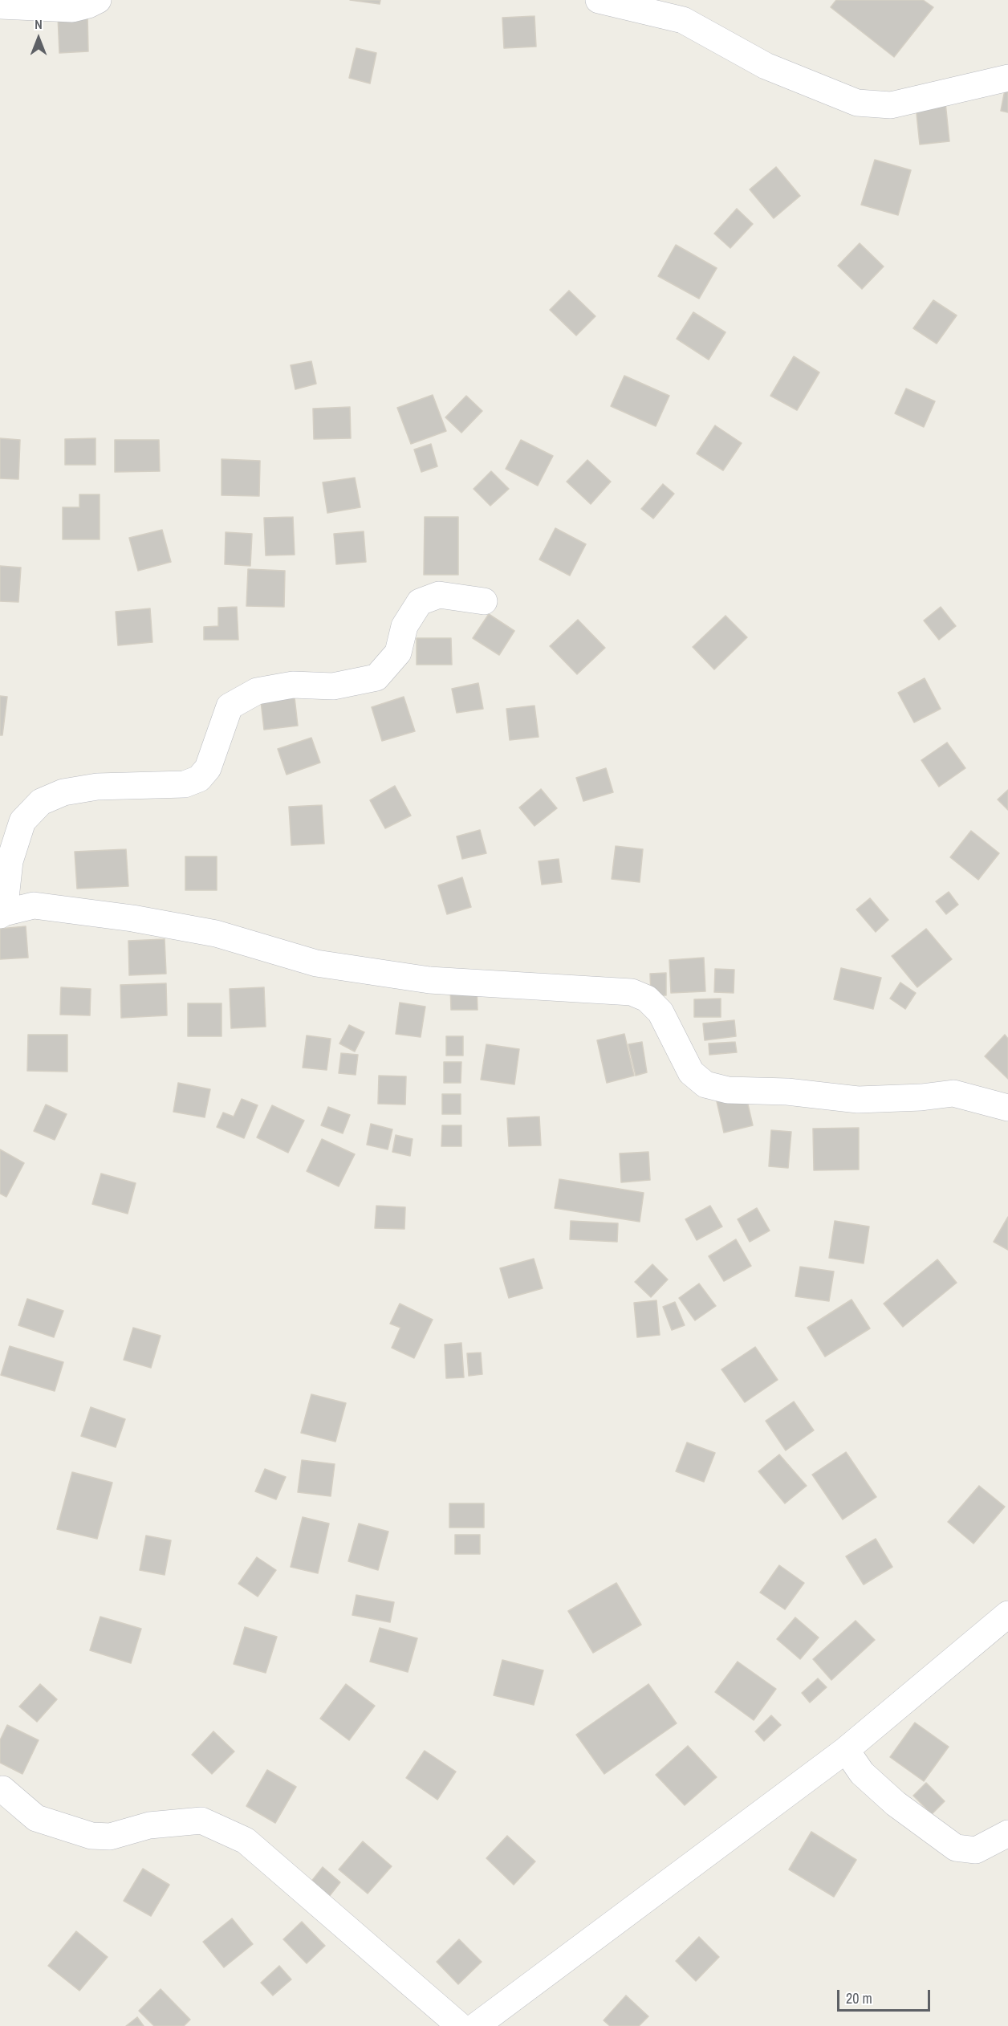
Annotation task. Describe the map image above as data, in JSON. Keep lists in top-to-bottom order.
{
  "scale_bar": "20 m",
  "north": "top"
}
